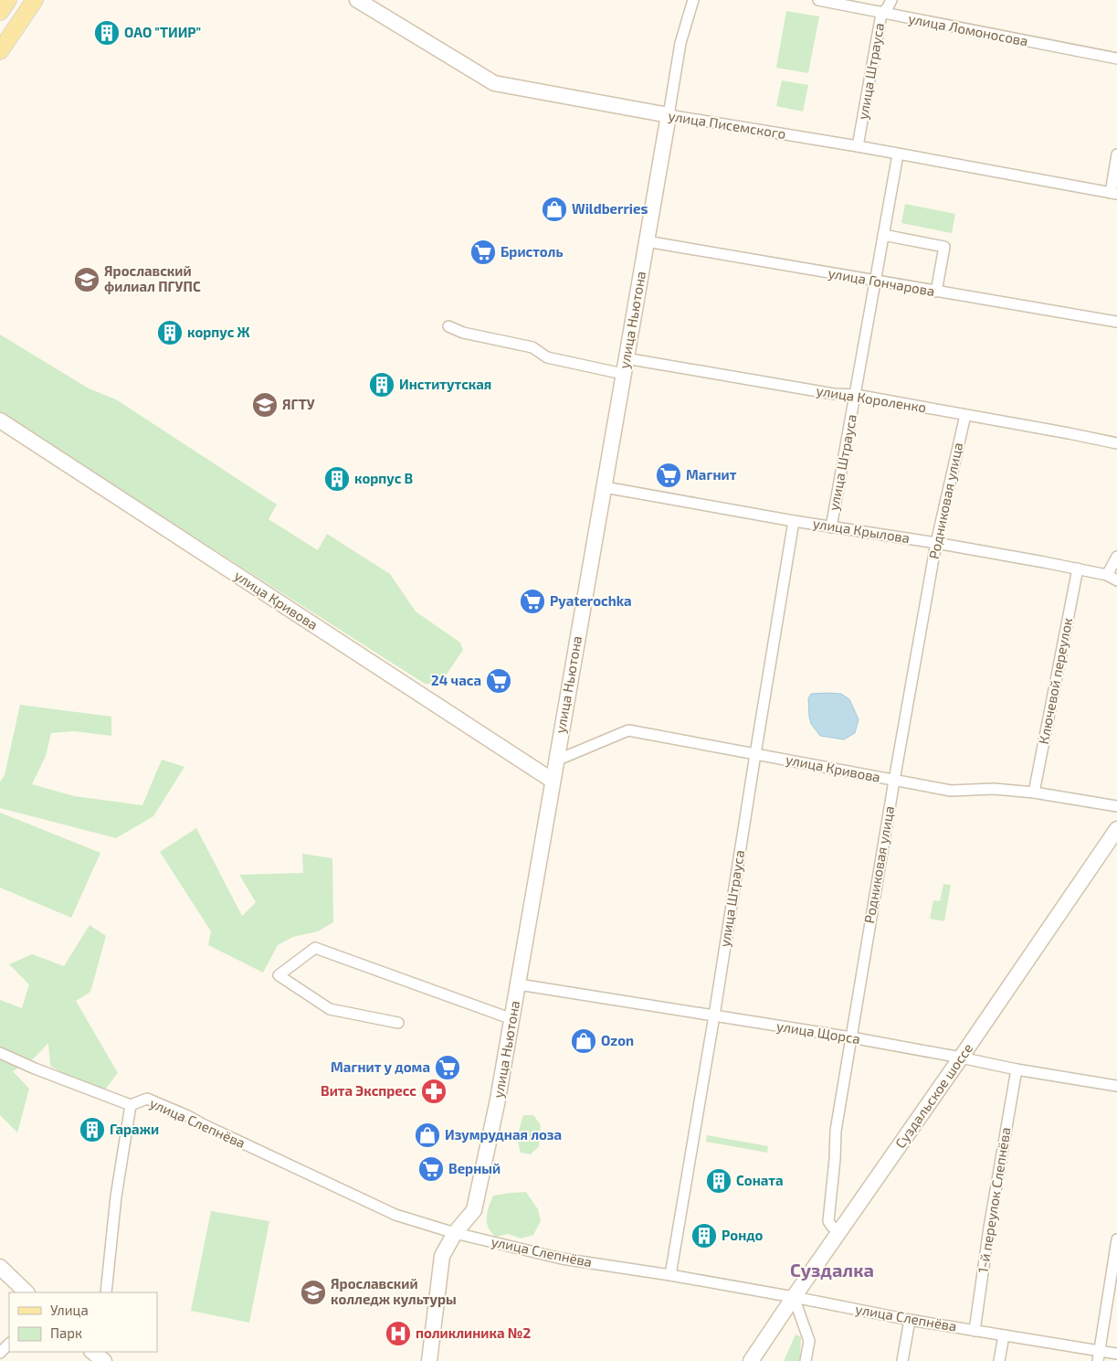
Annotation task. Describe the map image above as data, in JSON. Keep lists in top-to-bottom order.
{
  "streets": {
    "street": [
      "улица Ломоносова",
      "улица Штрауса",
      "улица Писемского",
      "улица Гончарова",
      "улица Ньютона",
      "улица Короленко",
      "Родниковая улица",
      "улица Крылова",
      "улица Кривова",
      "Ключевой переулок",
      "улица Щорса",
      "Суздальское шоссе",
      "улица Слепнёва",
      "1-й переулок Слепнёва"
    ]
  },
  "crossings": [
    ["улица Ломоносова", "улица Штрауса"],
    ["улица Штрауса", "улица Писемского"],
    ["улица Штрауса", "улица Гончарова"],
    ["улица Штрауса", "улица Короленко"],
    ["улица Штрауса", "улица Крылова"],
    ["улица Штрауса", "улица Кривова"],
    ["улица Штрауса", "улица Щорса"],
    ["улица Штрауса", "улица Слепнёва"],
    ["улица Писемского", "улица Ньютона"],
    ["улица Гончарова", "улица Ньютона"],
    ["улица Ньютона", "улица Короленко"],
    ["улица Ньютона", "улица Крылова"],
    ["улица Ньютона", "улица Кривова"],
    ["улица Ньютона", "улица Щорса"],
    ["улица Ньютона", "улица Слепнёва"],
    ["улица Короленко", "Родниковая улица"],
    ["Родниковая улица", "улица Крылова"],
    ["Родниковая улица", "улица Кривова"],
    ["Родниковая улица", "улица Щорса"],
    ["Родниковая улица", "Суздальское шоссе"],
    ["улица Крылова", "Ключевой переулок"],
    ["улица Кривова", "Ключевой переулок"],
    ["улица Щорса", "Суздальское шоссе"],
    ["улица Щорса", "1-й переулок Слепнёва"],
    ["Суздальское шоссе", "улица Слепнёва"],
    ["улица Слепнёва", "1-й переулок Слепнёва"]
  ],
  "districts": ["Суздалка"],
  "places": {
    "building": [
      "ОАО \"ТИИР\"",
      "корпус Ж",
      "Институтская",
      "корпус В",
      "Гаражи",
      "Соната",
      "Рондо"
    ],
    "shop": ["Wildberries", "Ozon", "Изумрудная лоза"],
    "supermarket": [
      "Бристоль",
      "Магнит",
      "Pyaterochka",
      "24 часа",
      "Магнит у дома",
      "Верный"
    ],
    "school or university": ["Ярославский филиал ПГУПС", "ЯГТУ", "Ярославский колледж культуры"],
    "pharmacy": ["Вита Экспресс"],
    "hospital": ["поликлиника №2"]
  },
  "legend": ["Улица", "Парк"]
}
